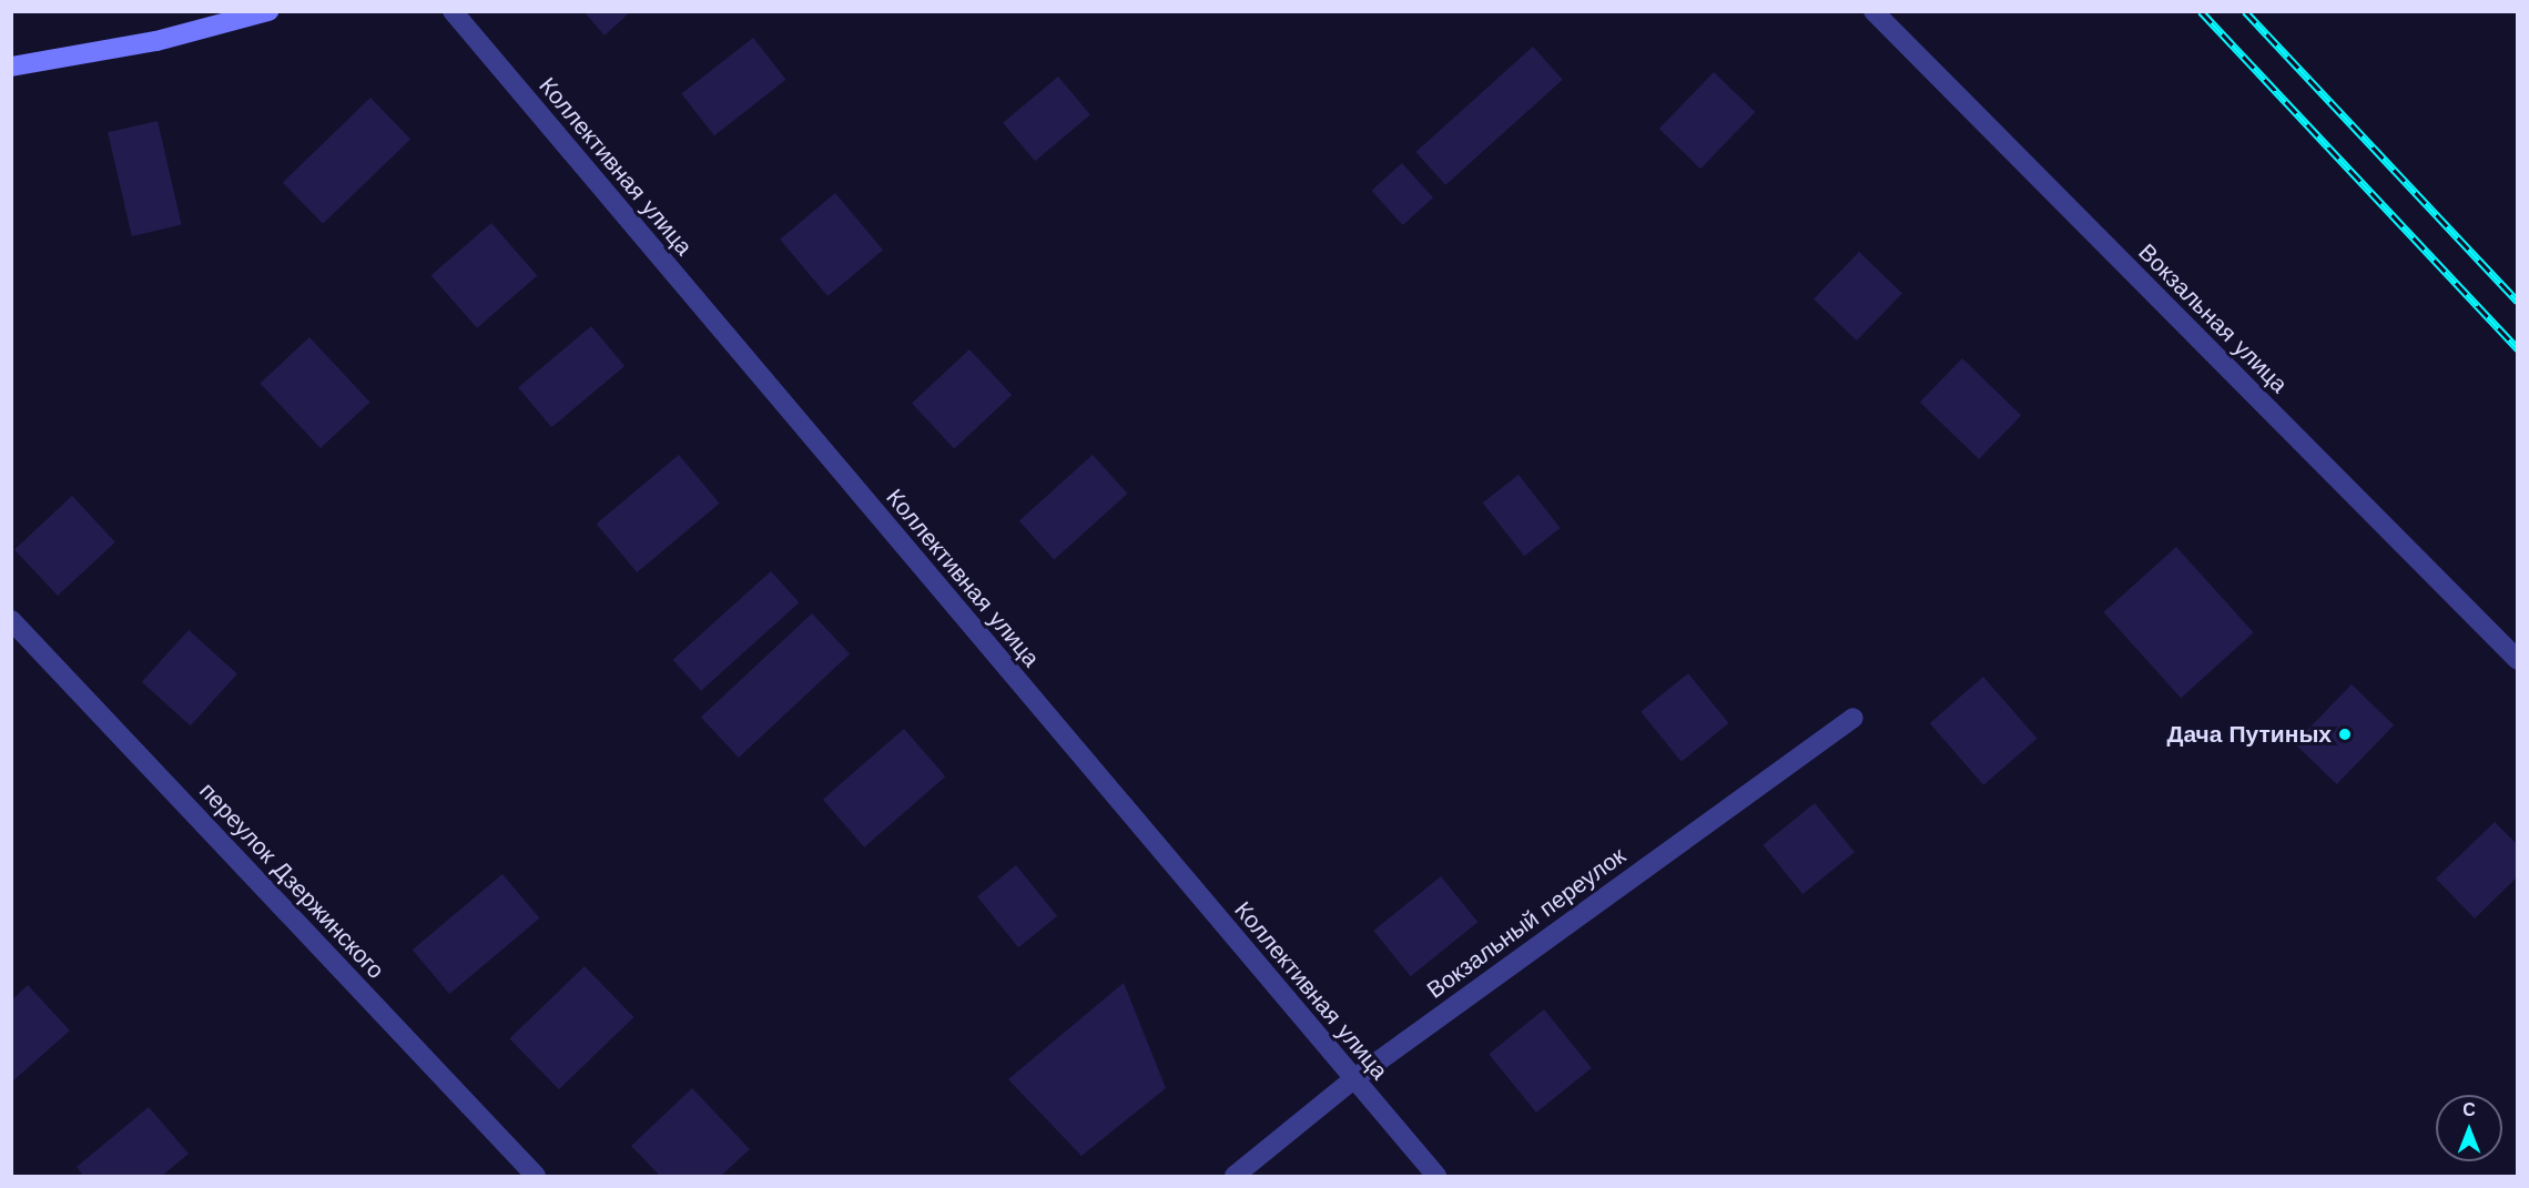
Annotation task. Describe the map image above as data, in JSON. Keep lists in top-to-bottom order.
{
  "streets": {
    "street": [
      "Коллективная улица",
      "Вокзальная улица",
      "переулок Дзержинского",
      "Вокзальный переулок"
    ]
  },
  "crossings": [
    ["Коллективная улица", "Вокзальный переулок"]
  ],
  "places": ["Дача Путиных"],
  "north": "top"
}
